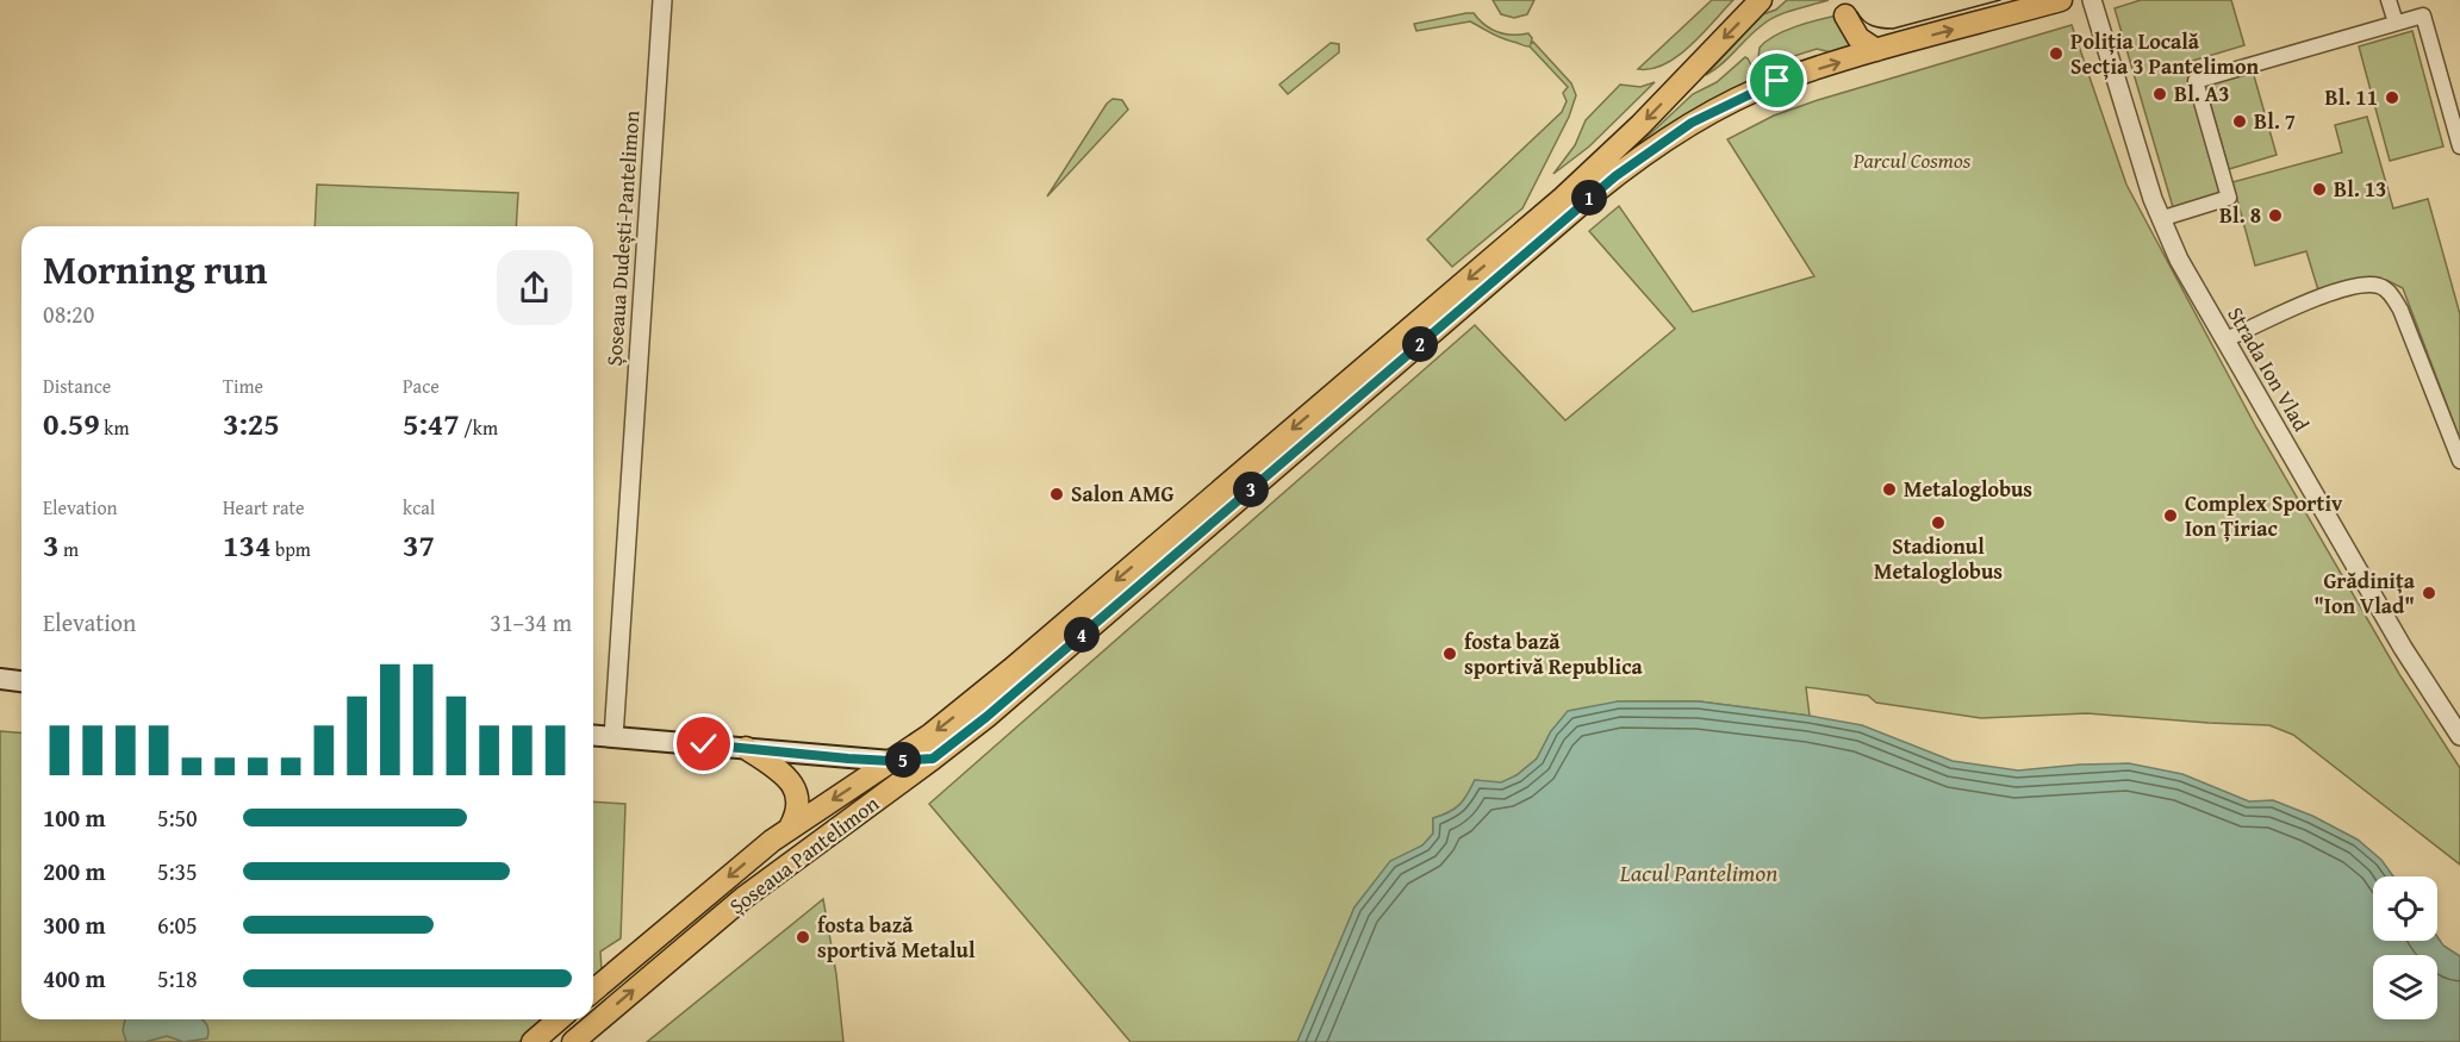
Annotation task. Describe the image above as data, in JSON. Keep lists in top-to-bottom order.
{
  "streets": {
    "main road": ["Șoseaua Pantelimon"],
    "street": ["Șoseaua Dudești-Pantelimon", "Strada Ion Vlad"]
  },
  "water": ["Lacul Pantelimon"],
  "parks": ["Parcul Cosmos"],
  "places": [
    "Poliția Locală Secția 3 Pantelimon",
    "Bl. A3",
    "Bl. 11",
    "Bl. 7",
    "Bl. 13",
    "Bl. 8",
    "Metaloglobus",
    "Salon AMG",
    "Complex Sportiv Ion Țiriac",
    "Stadionul Metaloglobus",
    "Grădinița \"Ion Vlad\"",
    "fosta bază sportivă Republica",
    "fosta bază sportivă Metalul"
  ],
  "page": {
    "pins": [
      "1",
      "2",
      "3",
      "4",
      "5"
    ],
    "heading": ["Morning run", "08:20"],
    "stats": [
      ["Distance", "0.59 km"],
      ["Time", "3:25"],
      ["Pace", "5:47 /km"],
      ["Elevation", "3 m"],
      ["Heart rate", "134 bpm"],
      ["kcal", "37"]
    ],
    "chart": ["Elevation", "31–34 m"],
    "list": [
      {
        "name": "100 m",
        "note": "5:50"
      },
      {
        "name": "200 m",
        "note": "5:35"
      },
      {
        "name": "300 m",
        "note": "6:05"
      },
      {
        "name": "400 m",
        "note": "5:18"
      }
    ]
  }
}
